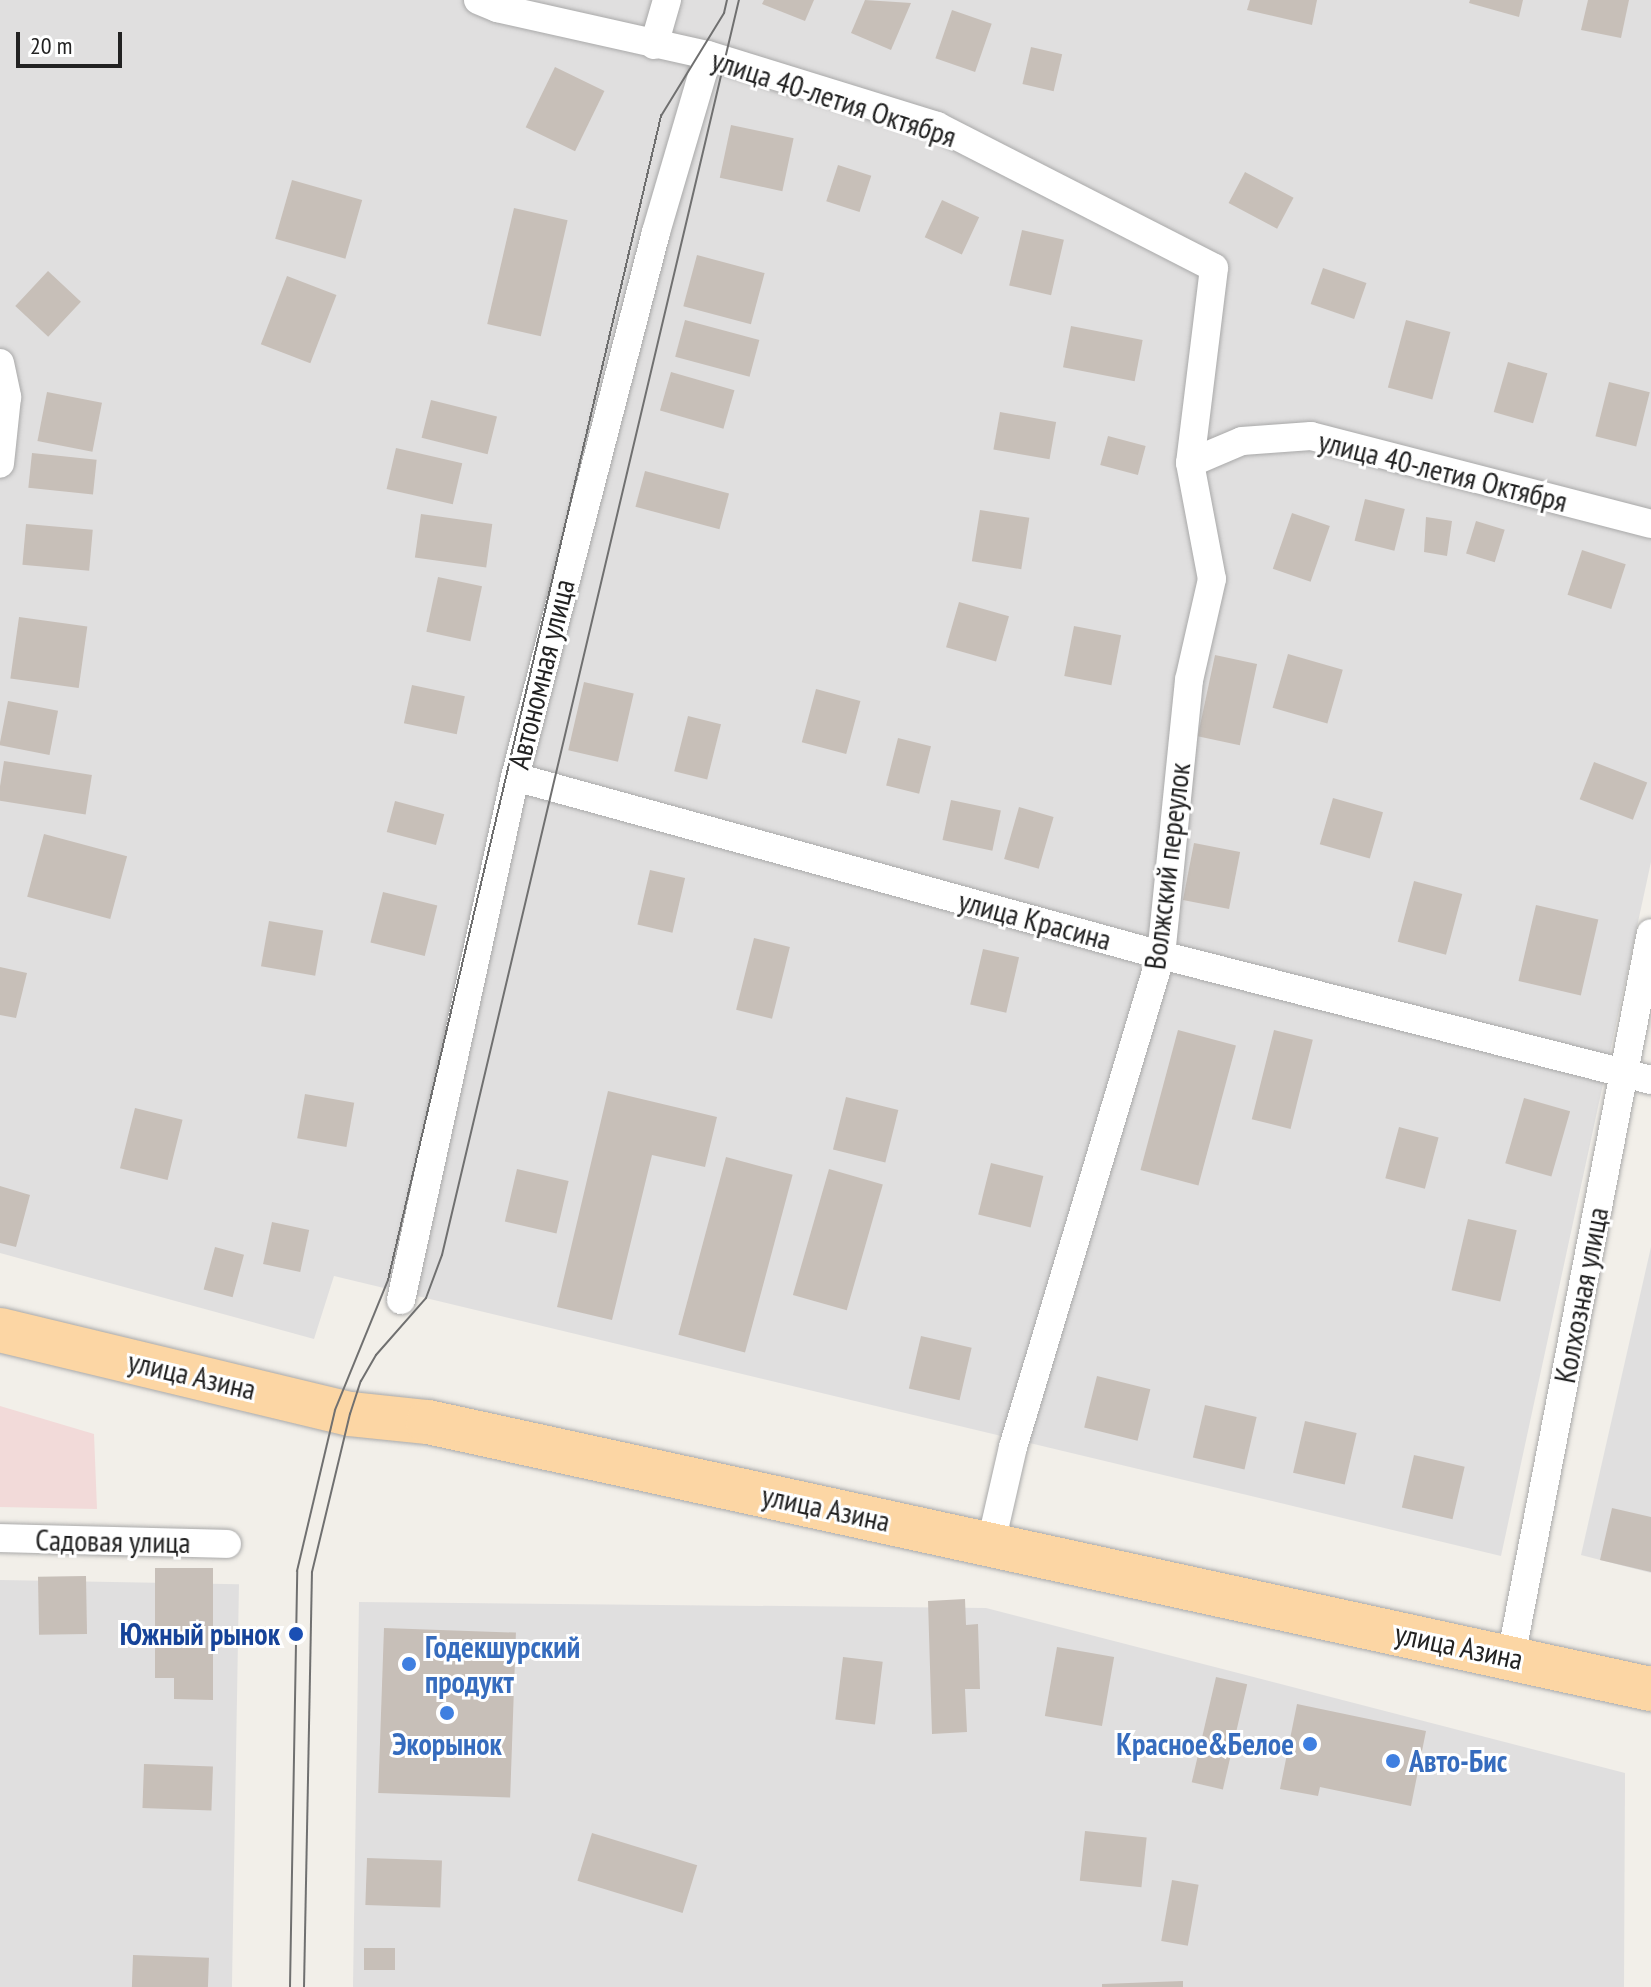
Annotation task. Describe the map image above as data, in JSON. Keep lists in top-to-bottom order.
{
  "streets": {
    "main road": ["улица Азина"],
    "street": [
      "улица 40-летия Октября",
      "Автономная улица",
      "Волжский переулок",
      "улица Красина",
      "Колхозная улица",
      "Садовая улица"
    ]
  },
  "crossings": [
    ["улица 40-летия Октября", "Автономная улица"],
    ["улица 40-летия Октября", "Волжский переулок"],
    ["Автономная улица", "улица Красина"],
    ["Волжский переулок", "улица Красина"],
    ["Волжский переулок", "улица Азина"],
    ["улица Красина", "Колхозная улица"],
    ["Колхозная улица", "улица Азина"]
  ],
  "places": [
    "Южный рынок",
    "Годекшурский продукт",
    "Экорынок",
    "Красное&Белое",
    "Авто-Бис"
  ],
  "scale_bar": "20 m"
}
